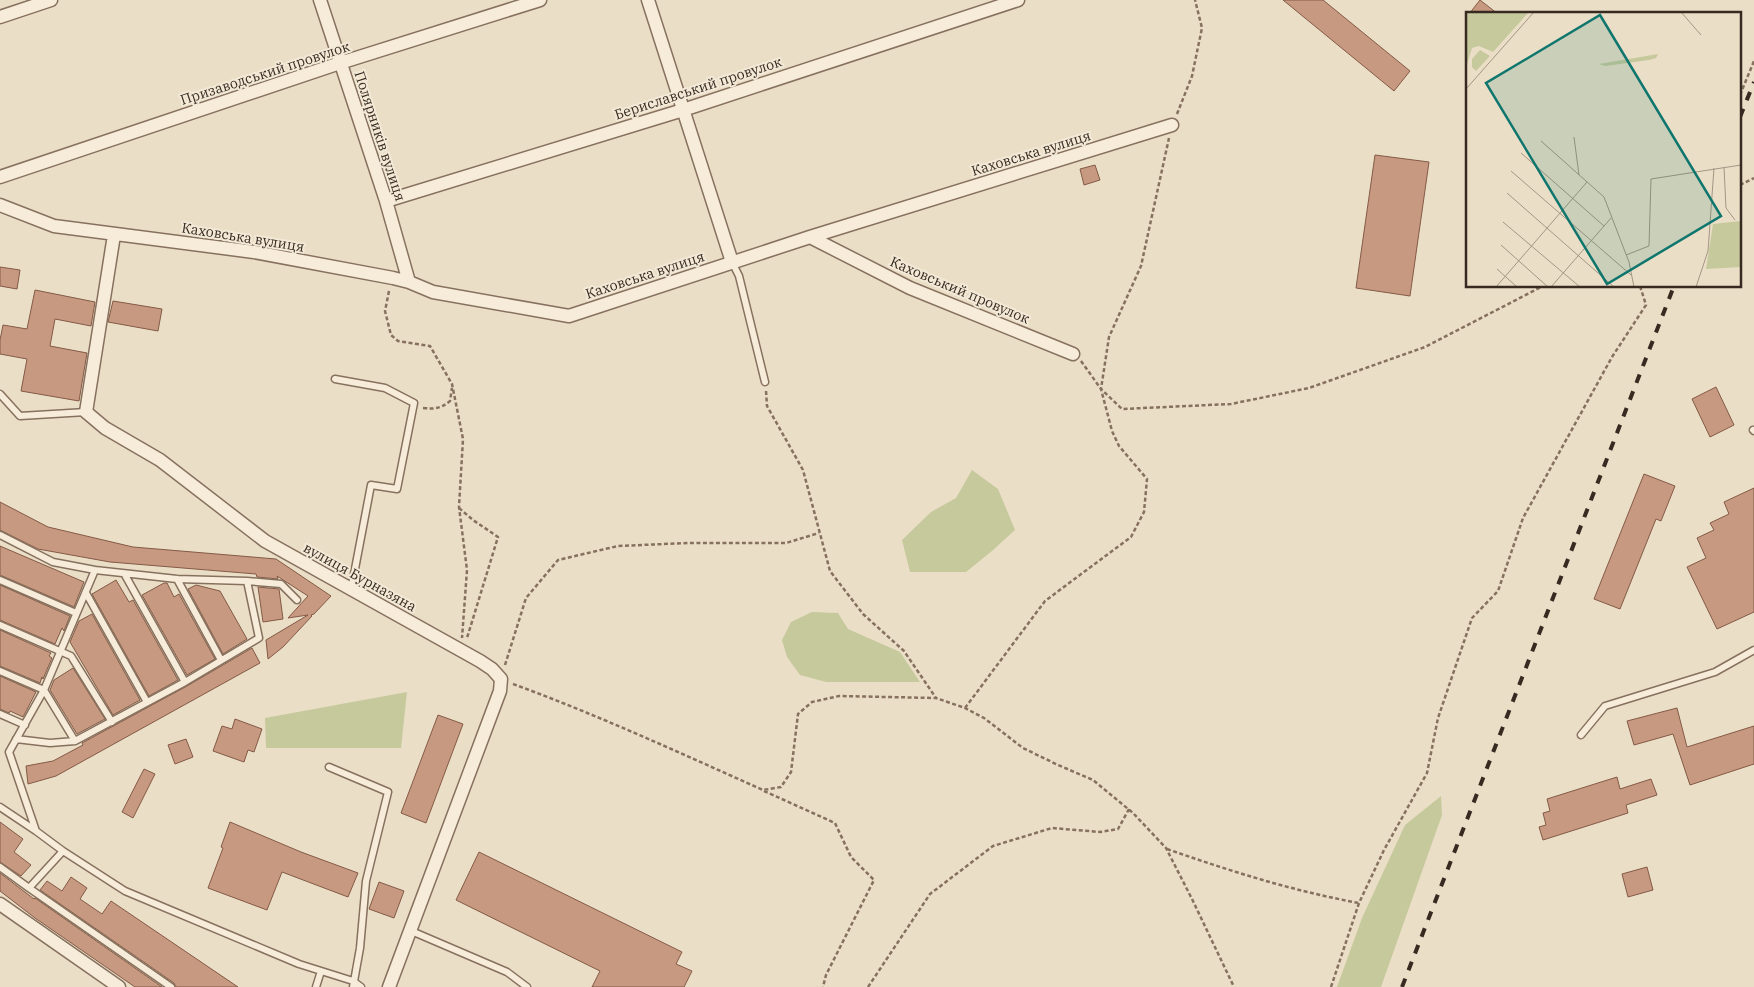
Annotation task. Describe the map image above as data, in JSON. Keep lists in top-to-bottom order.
{
  "streets": {
    "street": [
      "Призаводський провулок",
      "Бериславський провулок",
      "Полярників вулиця",
      "Каховська вулиця",
      "Каховський провулок",
      "вулиця Бурназяна"
    ]
  },
  "crossings": [
    ["Призаводський провулок", "Полярників вулиця"],
    ["Бериславський провулок", "Полярників вулиця"],
    ["Полярників вулиця", "Каховська вулиця"],
    ["Каховська вулиця", "Каховський провулок"]
  ]
}
